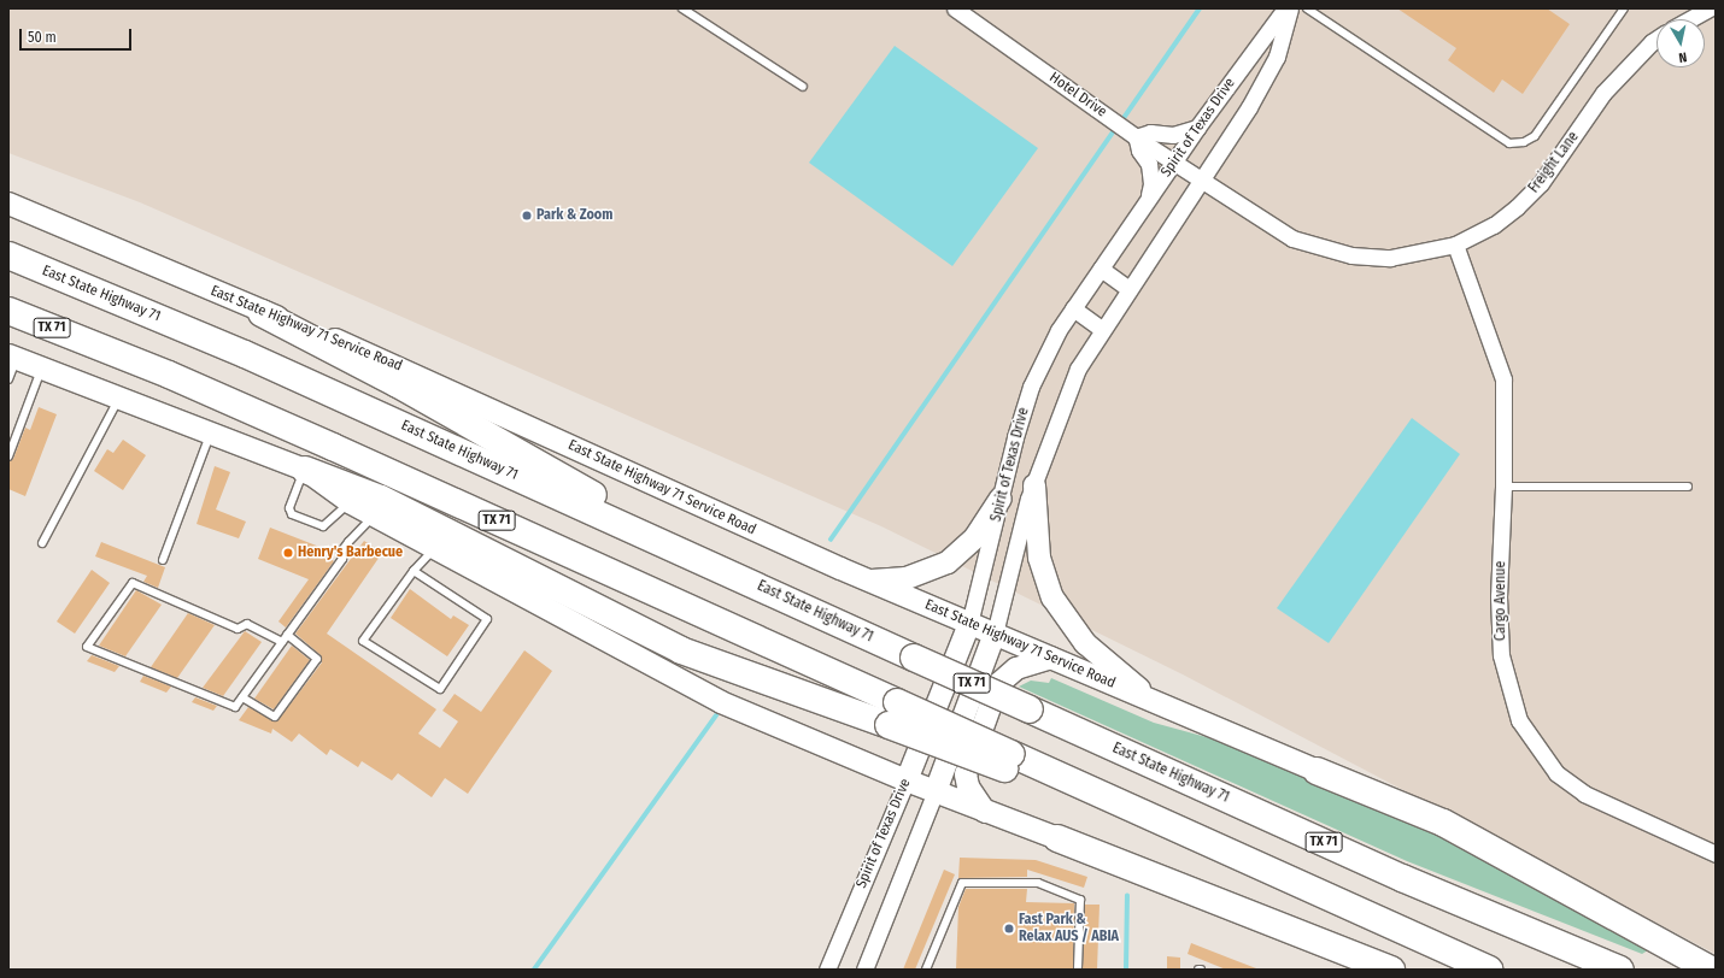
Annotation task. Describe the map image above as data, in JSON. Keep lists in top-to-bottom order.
{
  "streets": {
    "highway": ["East State Highway 71", "TX 71"],
    "street": [
      "Hotel Drive",
      "Spirit of Texas Drive",
      "Freight Lane",
      "East State Highway 71 Service Road",
      "Cargo Avenue"
    ]
  },
  "crossings": [
    ["Hotel Drive", "Spirit of Texas Drive"],
    ["Hotel Drive", "Freight Lane"],
    ["Spirit of Texas Drive", "Freight Lane"],
    ["Spirit of Texas Drive", "East State Highway 71 Service Road"],
    ["Freight Lane", "Cargo Avenue"]
  ],
  "places": ["Park & Zoom", "Henry's Barbecue", "Fast Park & Relax AUS / ABIA"],
  "scale_bar": "50 m",
  "north": "bottom"
}
